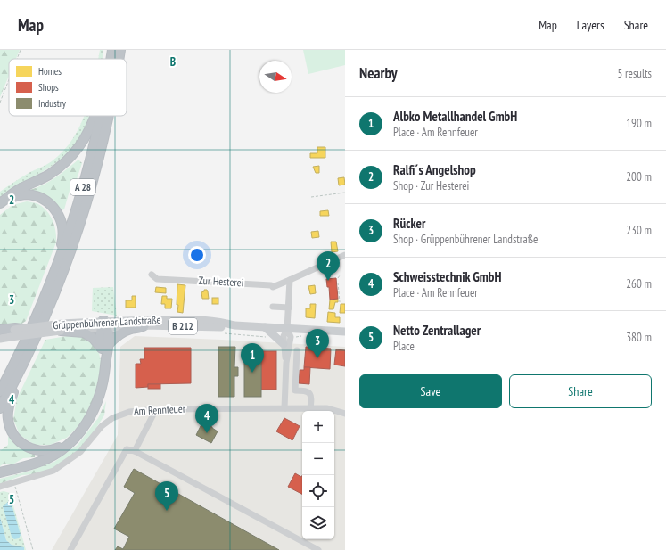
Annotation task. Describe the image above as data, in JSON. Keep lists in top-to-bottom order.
{
  "streets": {
    "highway": ["A 28"],
    "main road": ["Grüppenbührener Landstraße", "B 212"],
    "street": ["Zur Hesterei", "Am Rennfeuer"]
  },
  "legend": ["Homes", "Shops", "Industry"],
  "north": "right",
  "page": {
    "header": "Map",
    "nav": ["Map", "Layers", "Share"],
    "heading": ["Nearby", "5 results"],
    "list": [
      {
        "mark": "1",
        "name": "Albko Metallhandel GmbH",
        "note": "Place · Am Rennfeuer",
        "value": "190 m"
      },
      {
        "mark": "2",
        "name": "Ralfi´s Angelshop",
        "note": "Shop · Zur Hesterei",
        "value": "200 m"
      },
      {
        "mark": "3",
        "name": "Rücker",
        "note": "Shop · Grüppenbührener Landstraße",
        "value": "230 m"
      },
      {
        "mark": "4",
        "name": "Schweisstechnik GmbH",
        "note": "Place · Am Rennfeuer",
        "value": "260 m"
      },
      {
        "mark": "5",
        "name": "Netto Zentrallager",
        "note": "Place",
        "value": "380 m"
      }
    ],
    "pins": [
      "2",
      "3",
      "1",
      "4",
      "5"
    ],
    "buttons": ["Save", "Share"],
    "map_buttons": ["+", "−"]
  },
  "grid": {
    "columns": ["B"],
    "rows": [
      "2",
      "3",
      "4",
      "5"
    ]
  }
}
